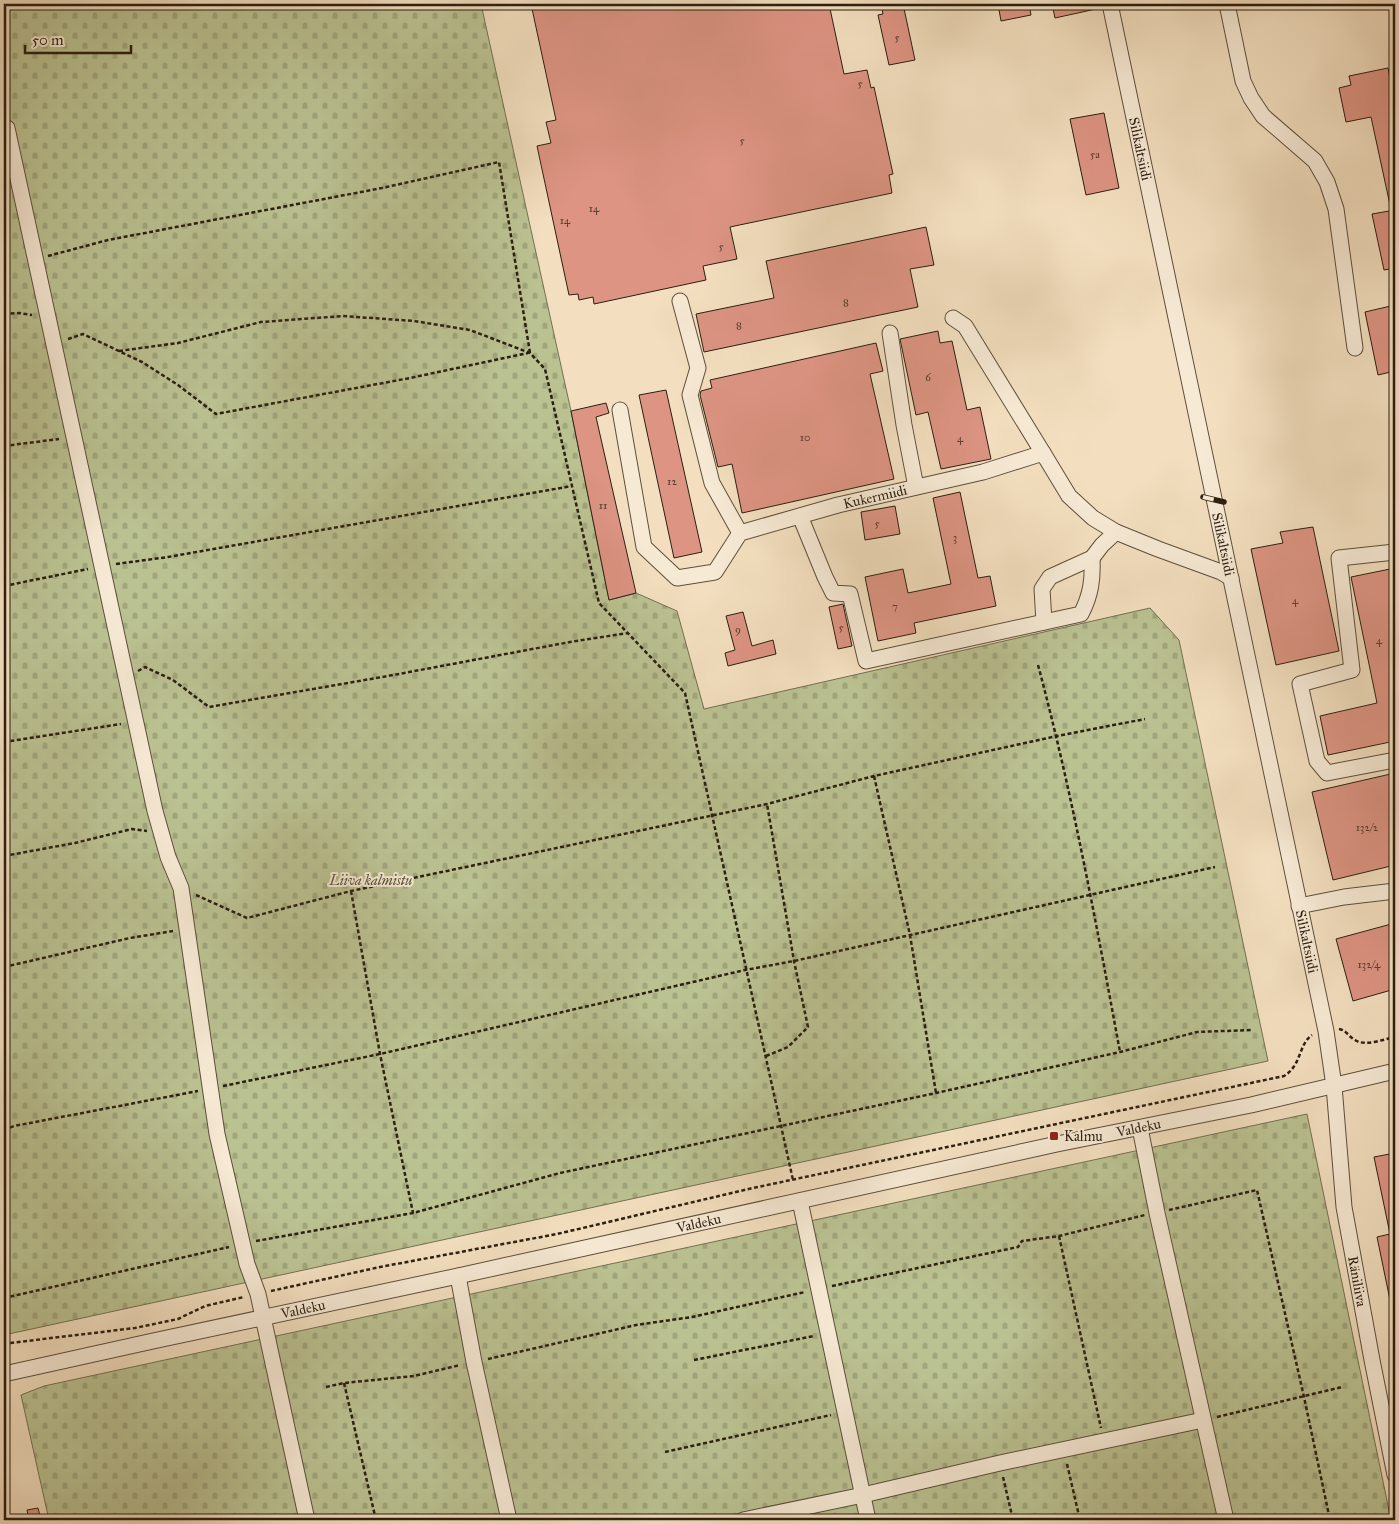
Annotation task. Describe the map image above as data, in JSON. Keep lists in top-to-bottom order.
{
  "streets": {
    "street": [
      "Silikaltsiidi",
      "Kukermiidi",
      "Valdeku",
      "Räniliiva"
    ]
  },
  "crossings": [
    ["Silikaltsiidi", "Valdeku"],
    ["Silikaltsiidi", "Räniliiva"],
    ["Valdeku", "Räniliiva"]
  ],
  "parks": ["Liiva kalmistu"],
  "places": {
    "transit": ["Kalmu"]
  },
  "house_numbers": [
    "5",
    "5",
    "5",
    "5a",
    "14",
    "14",
    "5",
    "8",
    "8",
    "6",
    "10",
    "4",
    "12",
    "11",
    "5",
    "3",
    "4",
    "7",
    "5",
    "9",
    "4",
    "132/2",
    "132/4"
  ],
  "scale_bar": "50 m"
}
